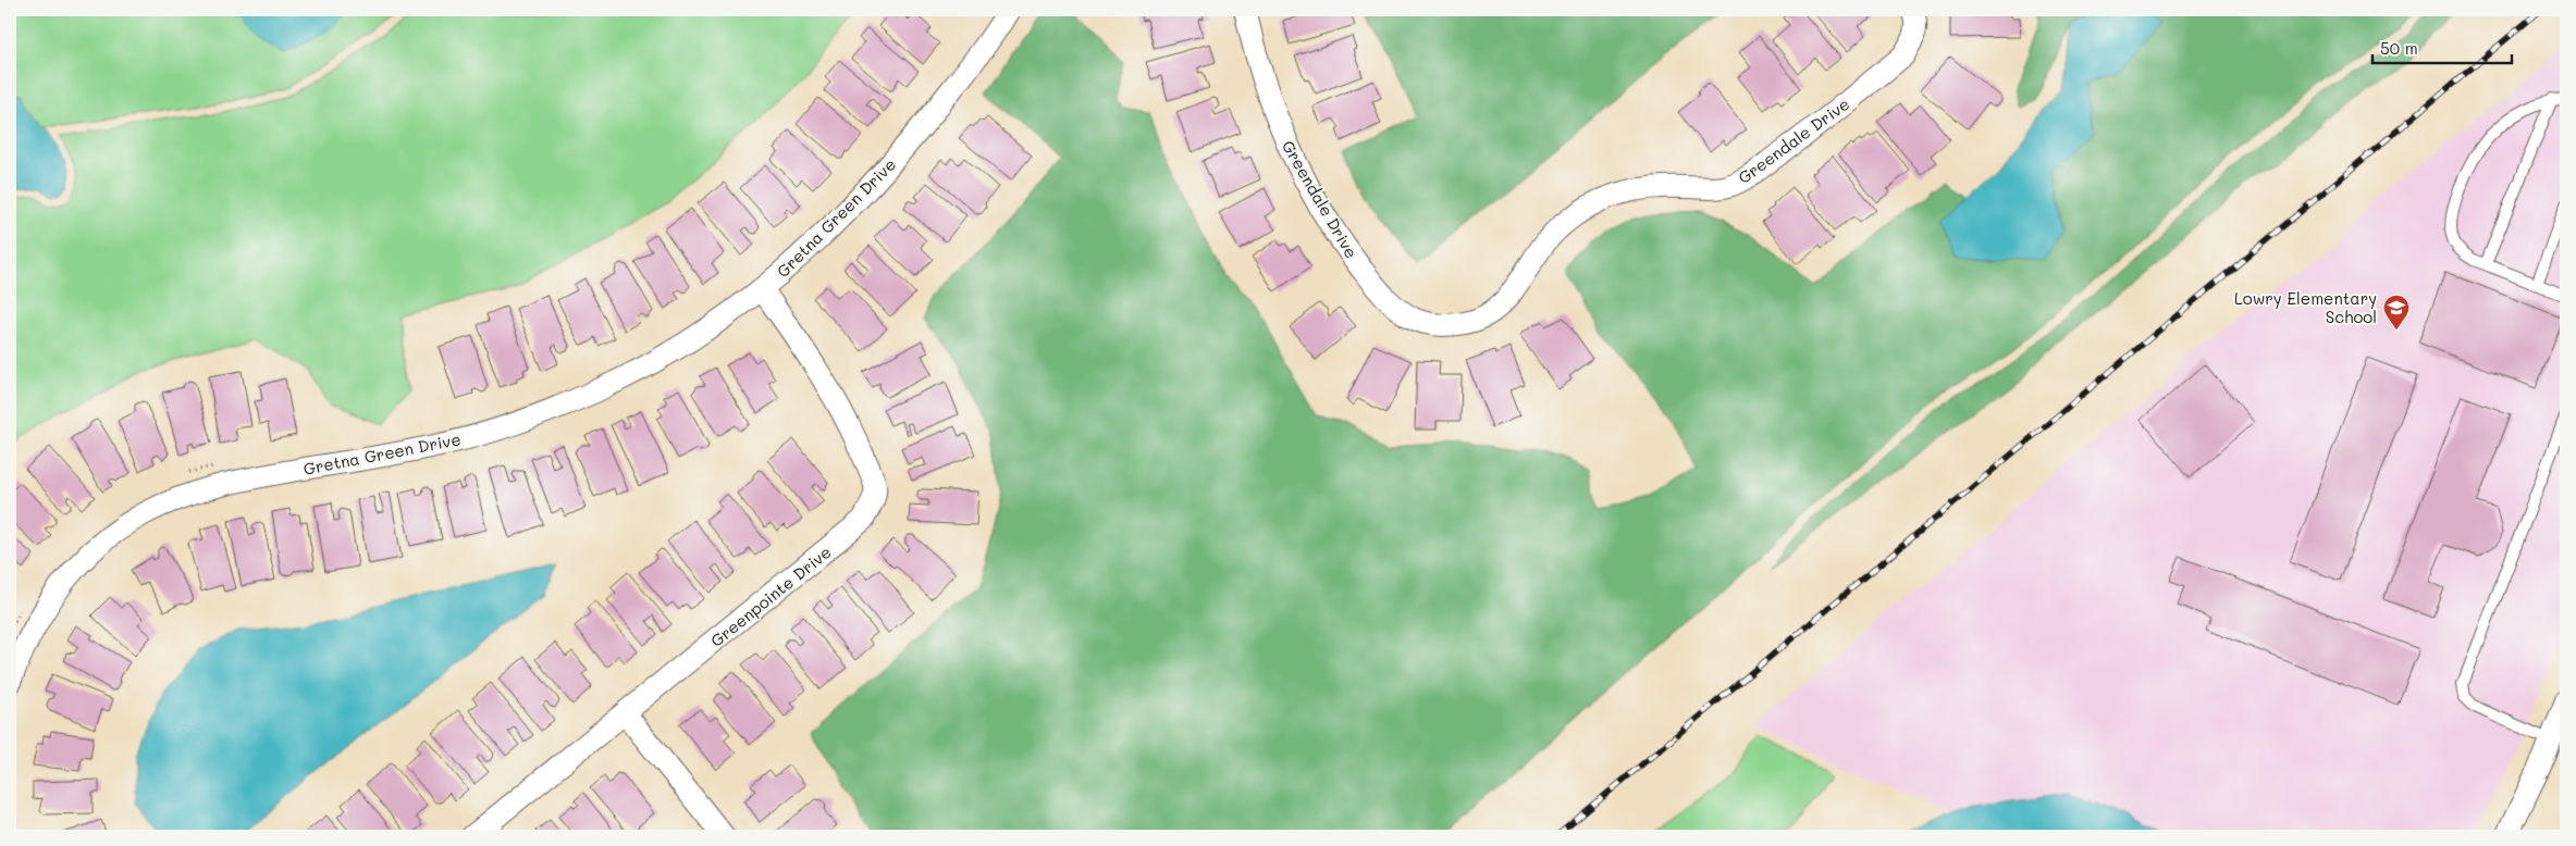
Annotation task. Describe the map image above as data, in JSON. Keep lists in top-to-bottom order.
{
  "streets": {
    "street": ["Greendale Drive", "Gretna Green Drive", "Greenpointe Drive"]
  },
  "crossings": [
    ["Gretna Green Drive", "Greenpointe Drive"]
  ],
  "places": {
    "school or university": ["Lowry Elementary School"]
  },
  "scale_bar": "50 m"
}
